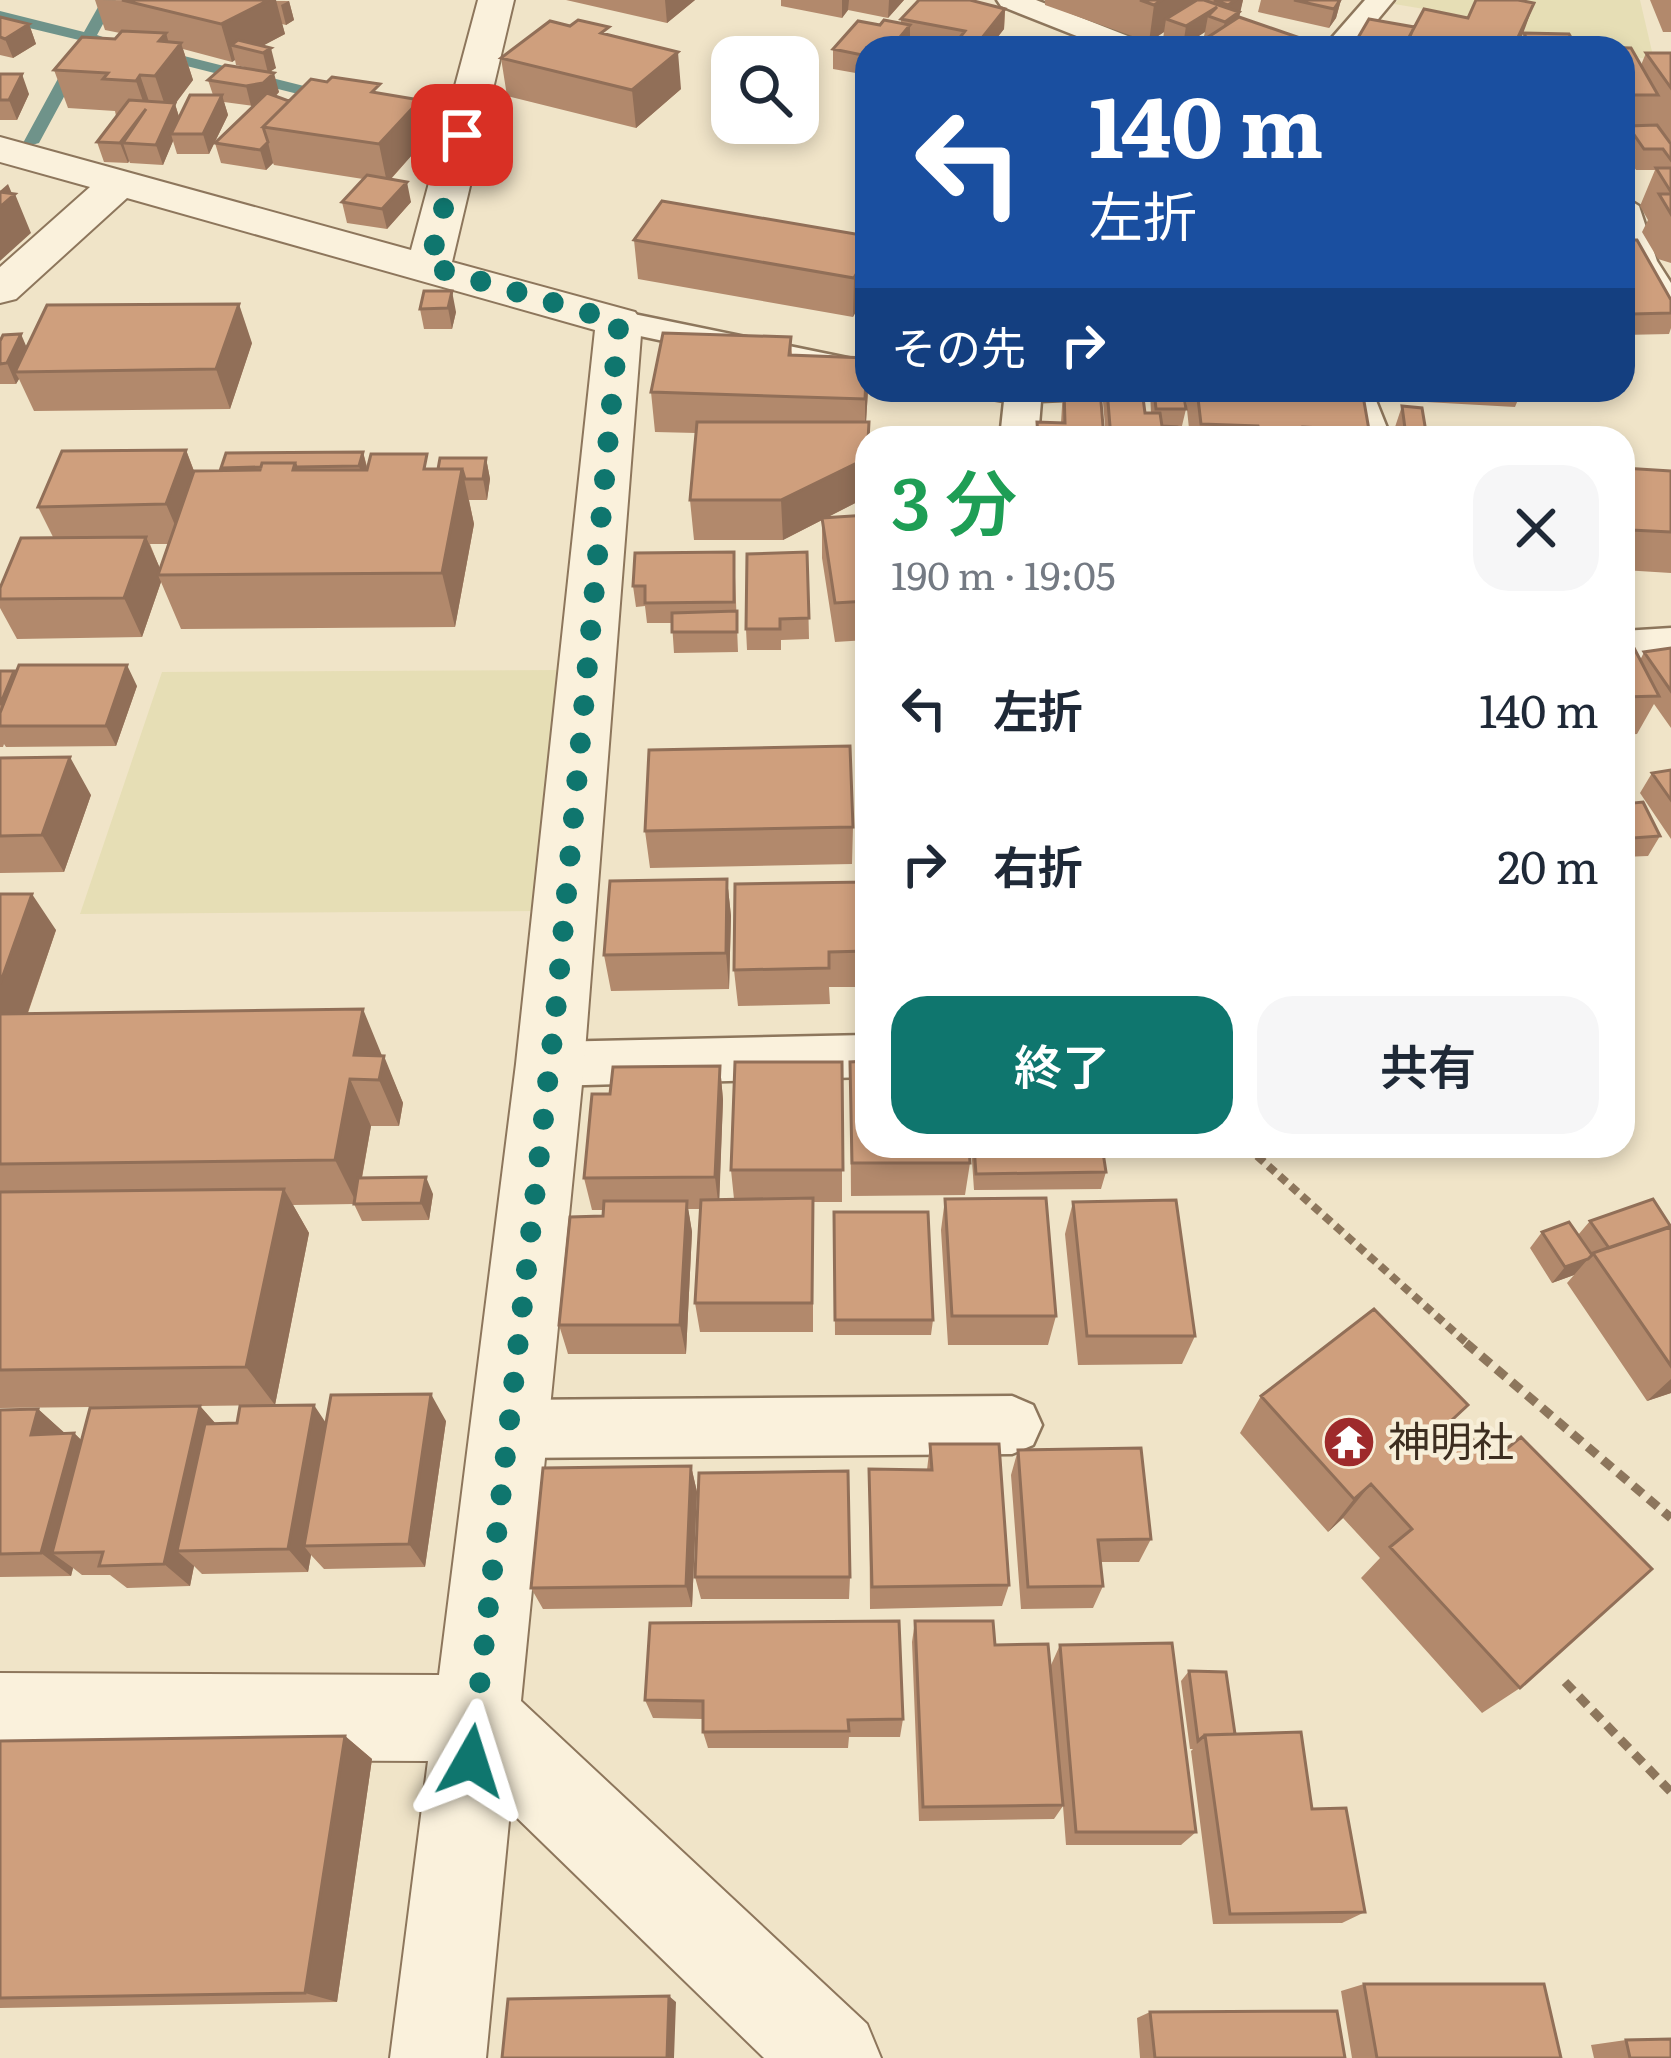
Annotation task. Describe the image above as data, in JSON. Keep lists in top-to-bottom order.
{
  "places": {
    "temple": ["神明社"]
  },
  "page": {
    "turn": ["140 m", "左折"],
    "then": "その先",
    "heading": ["3 分", "190 m · 19:05"],
    "list": [
      {
        "name": "左折",
        "value": "140 m"
      },
      {
        "name": "右折",
        "value": "20 m"
      }
    ],
    "buttons": ["終了", "共有"]
  }
}
